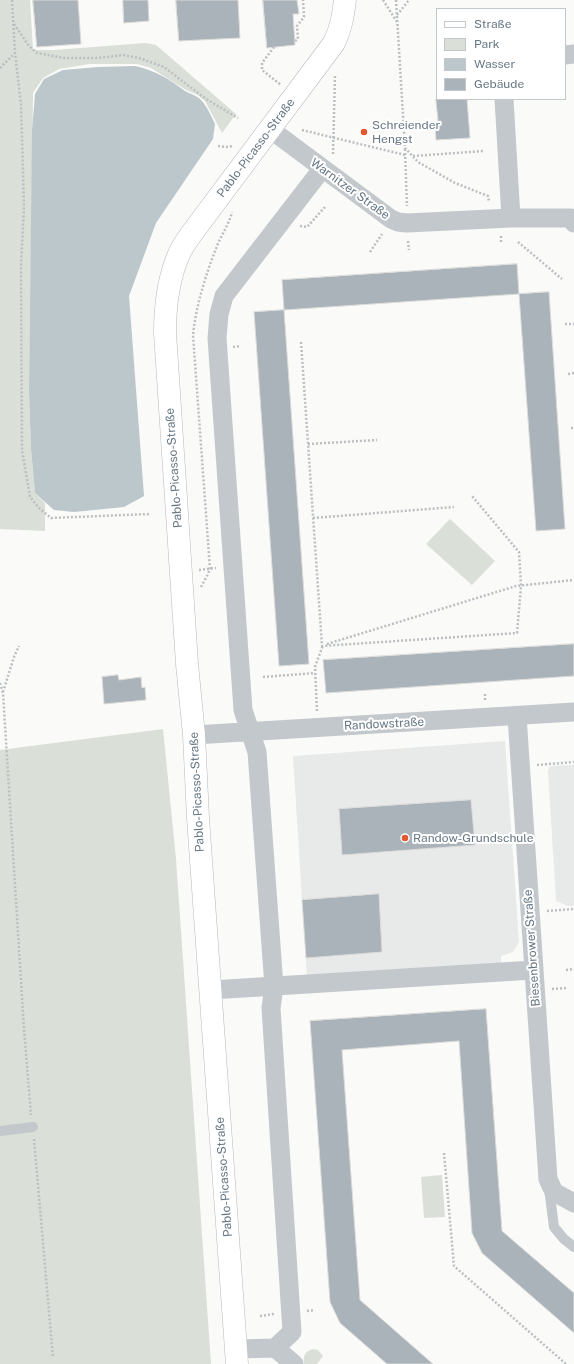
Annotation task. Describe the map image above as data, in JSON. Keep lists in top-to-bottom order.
{
  "streets": {
    "main road": ["Pablo-Picasso-Straße"],
    "street": ["Warnitzer Straße", "Randowstraße", "Biesenbrower Straße"]
  },
  "crossings": [
    ["Pablo-Picasso-Straße", "Warnitzer Straße"],
    ["Pablo-Picasso-Straße", "Randowstraße"],
    ["Randowstraße", "Biesenbrower Straße"]
  ],
  "places": ["Schreiender Hengst", "Randow-Grundschule"],
  "legend": [
    "Straße",
    "Park",
    "Wasser",
    "Gebäude"
  ]
}
